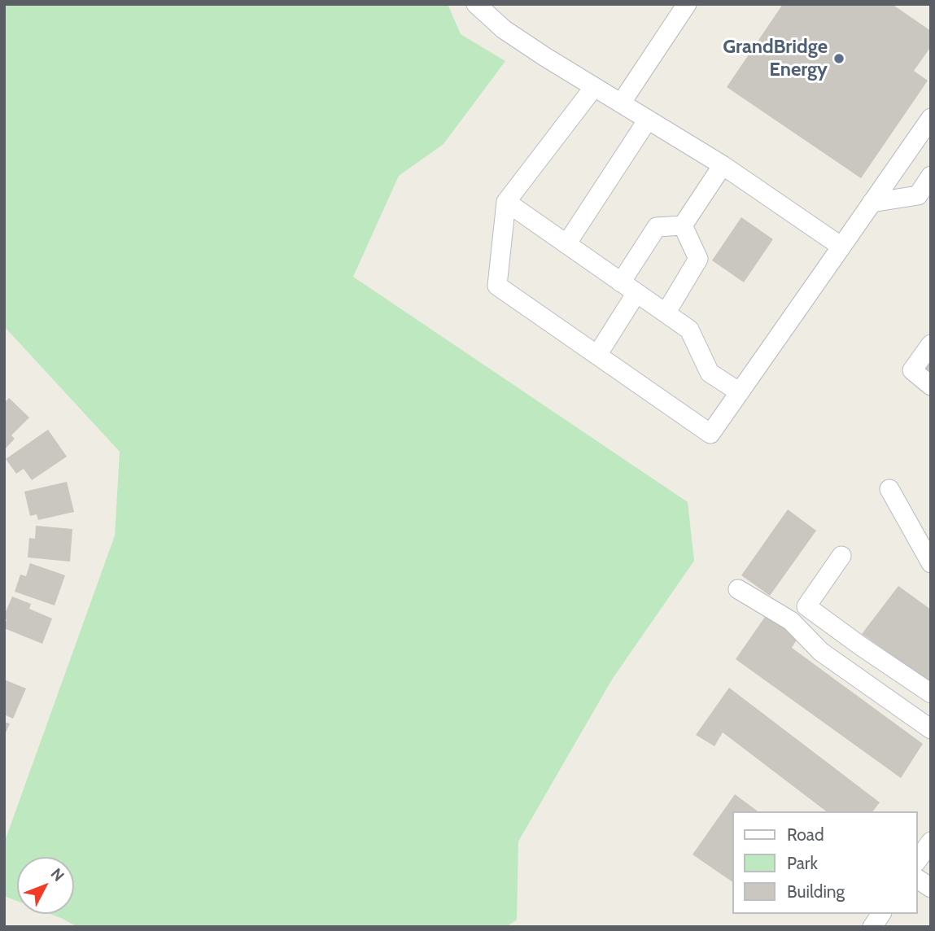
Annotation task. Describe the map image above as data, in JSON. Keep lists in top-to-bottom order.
{
  "places": ["GrandBridge Energy"],
  "legend": ["Road", "Park", "Building"],
  "north": "top right"
}
